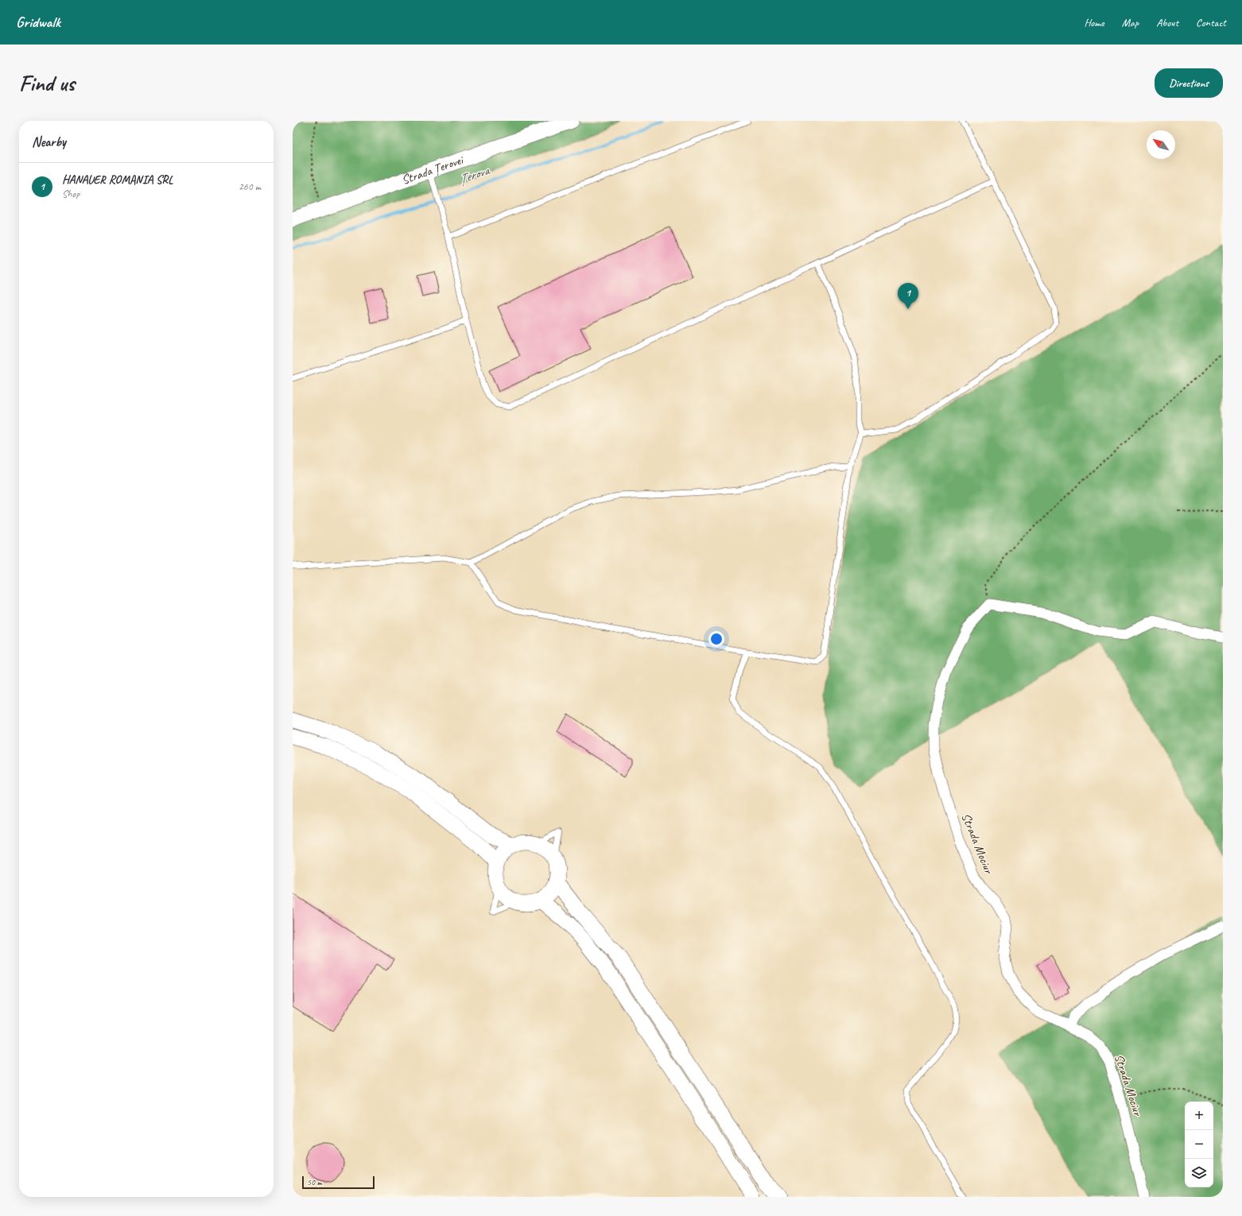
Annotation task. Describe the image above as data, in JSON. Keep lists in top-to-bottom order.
{
  "streets": {
    "street": ["Strada Țerovei", "Strada Mociur"]
  },
  "water": ["Țerova"],
  "scale_bar": "50 m",
  "north": "top left",
  "page": {
    "header": "Gridwalk",
    "nav": [
      "Home",
      "Map",
      "About",
      "Contact"
    ],
    "buttons": "Directions",
    "title": "Find us",
    "heading": "Nearby",
    "list": [
      {
        "mark": "1",
        "name": "HANAUER ROMANIA SRL",
        "note": "Shop",
        "value": "260 m"
      }
    ],
    "pins": "1",
    "map_buttons": ["+", "−"],
    "scale": "50 m"
  }
}
